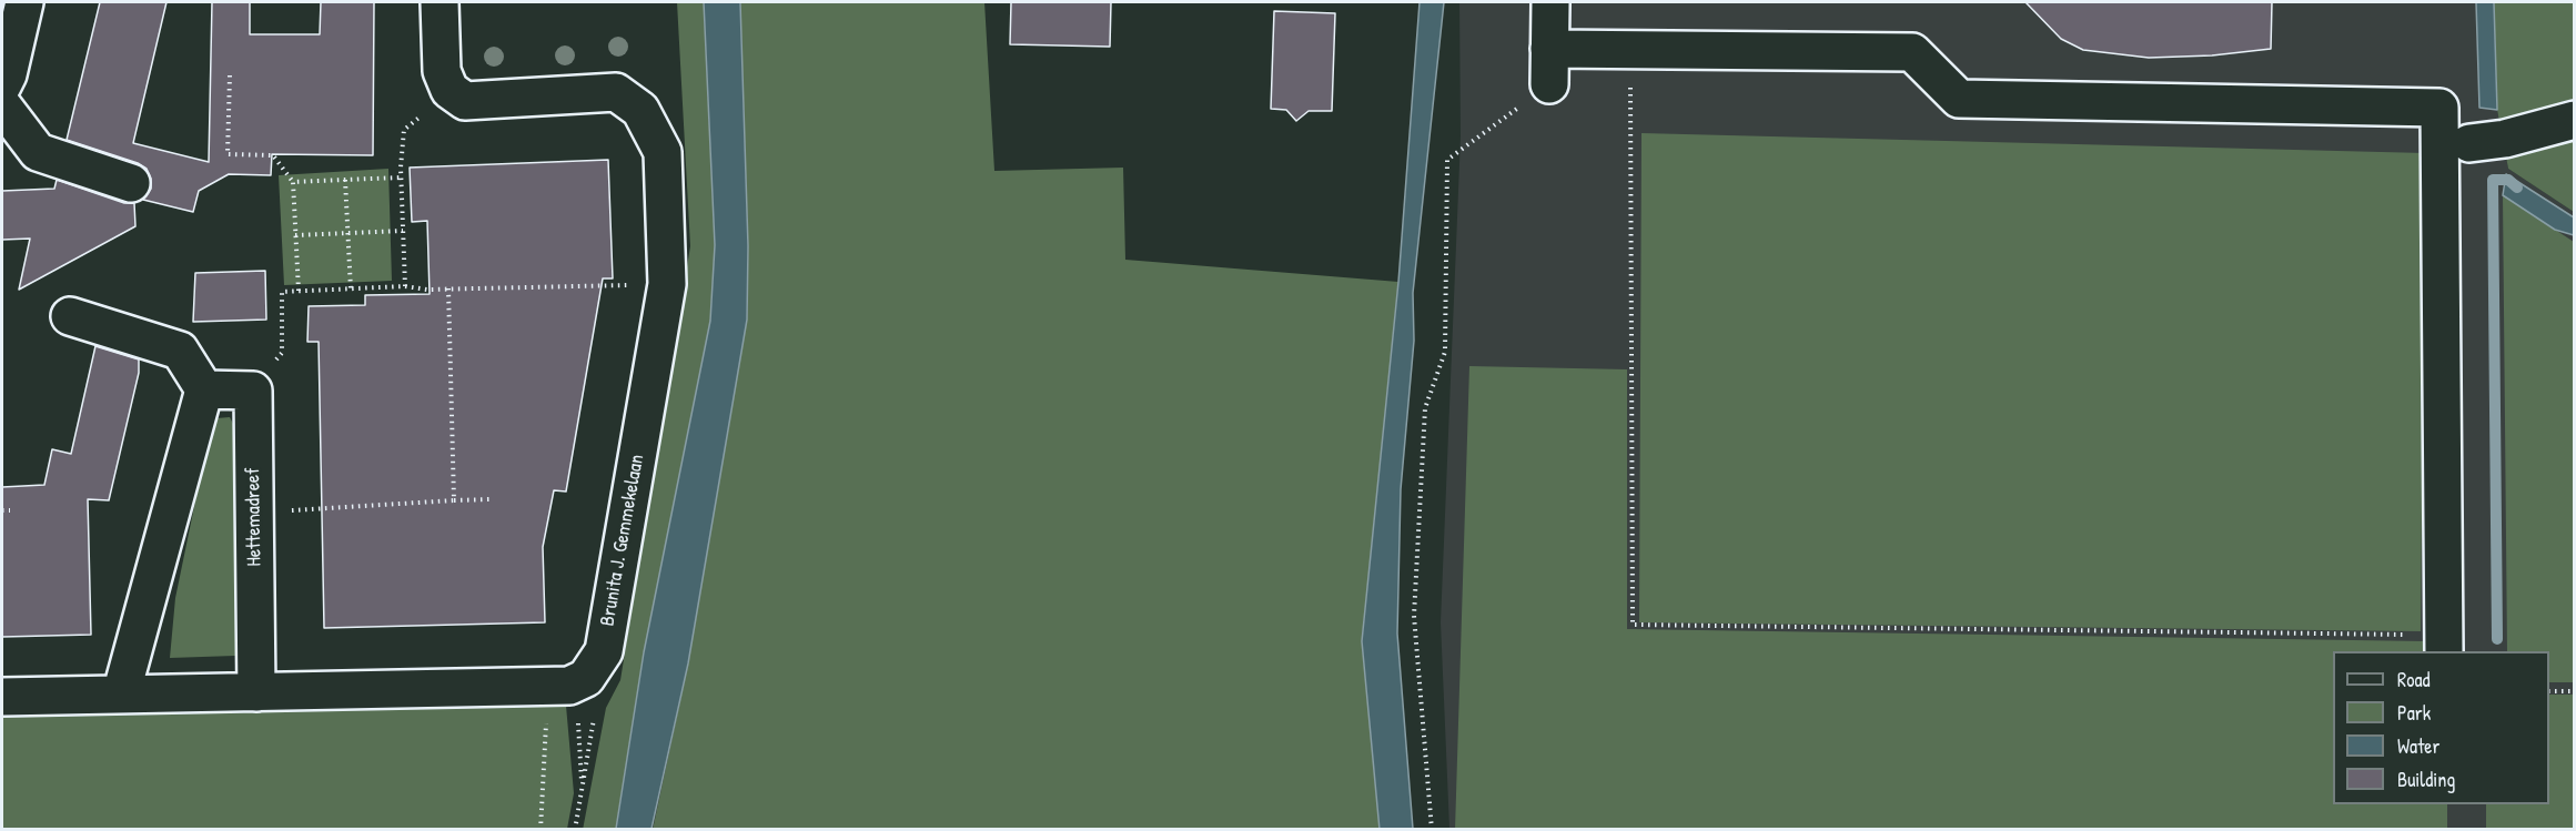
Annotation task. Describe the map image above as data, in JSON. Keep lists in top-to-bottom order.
{
  "streets": {
    "street": ["Hettemadreef", "Brunita J. Gemmekelaan"]
  },
  "legend": [
    "Road",
    "Park",
    "Water",
    "Building"
  ]
}
